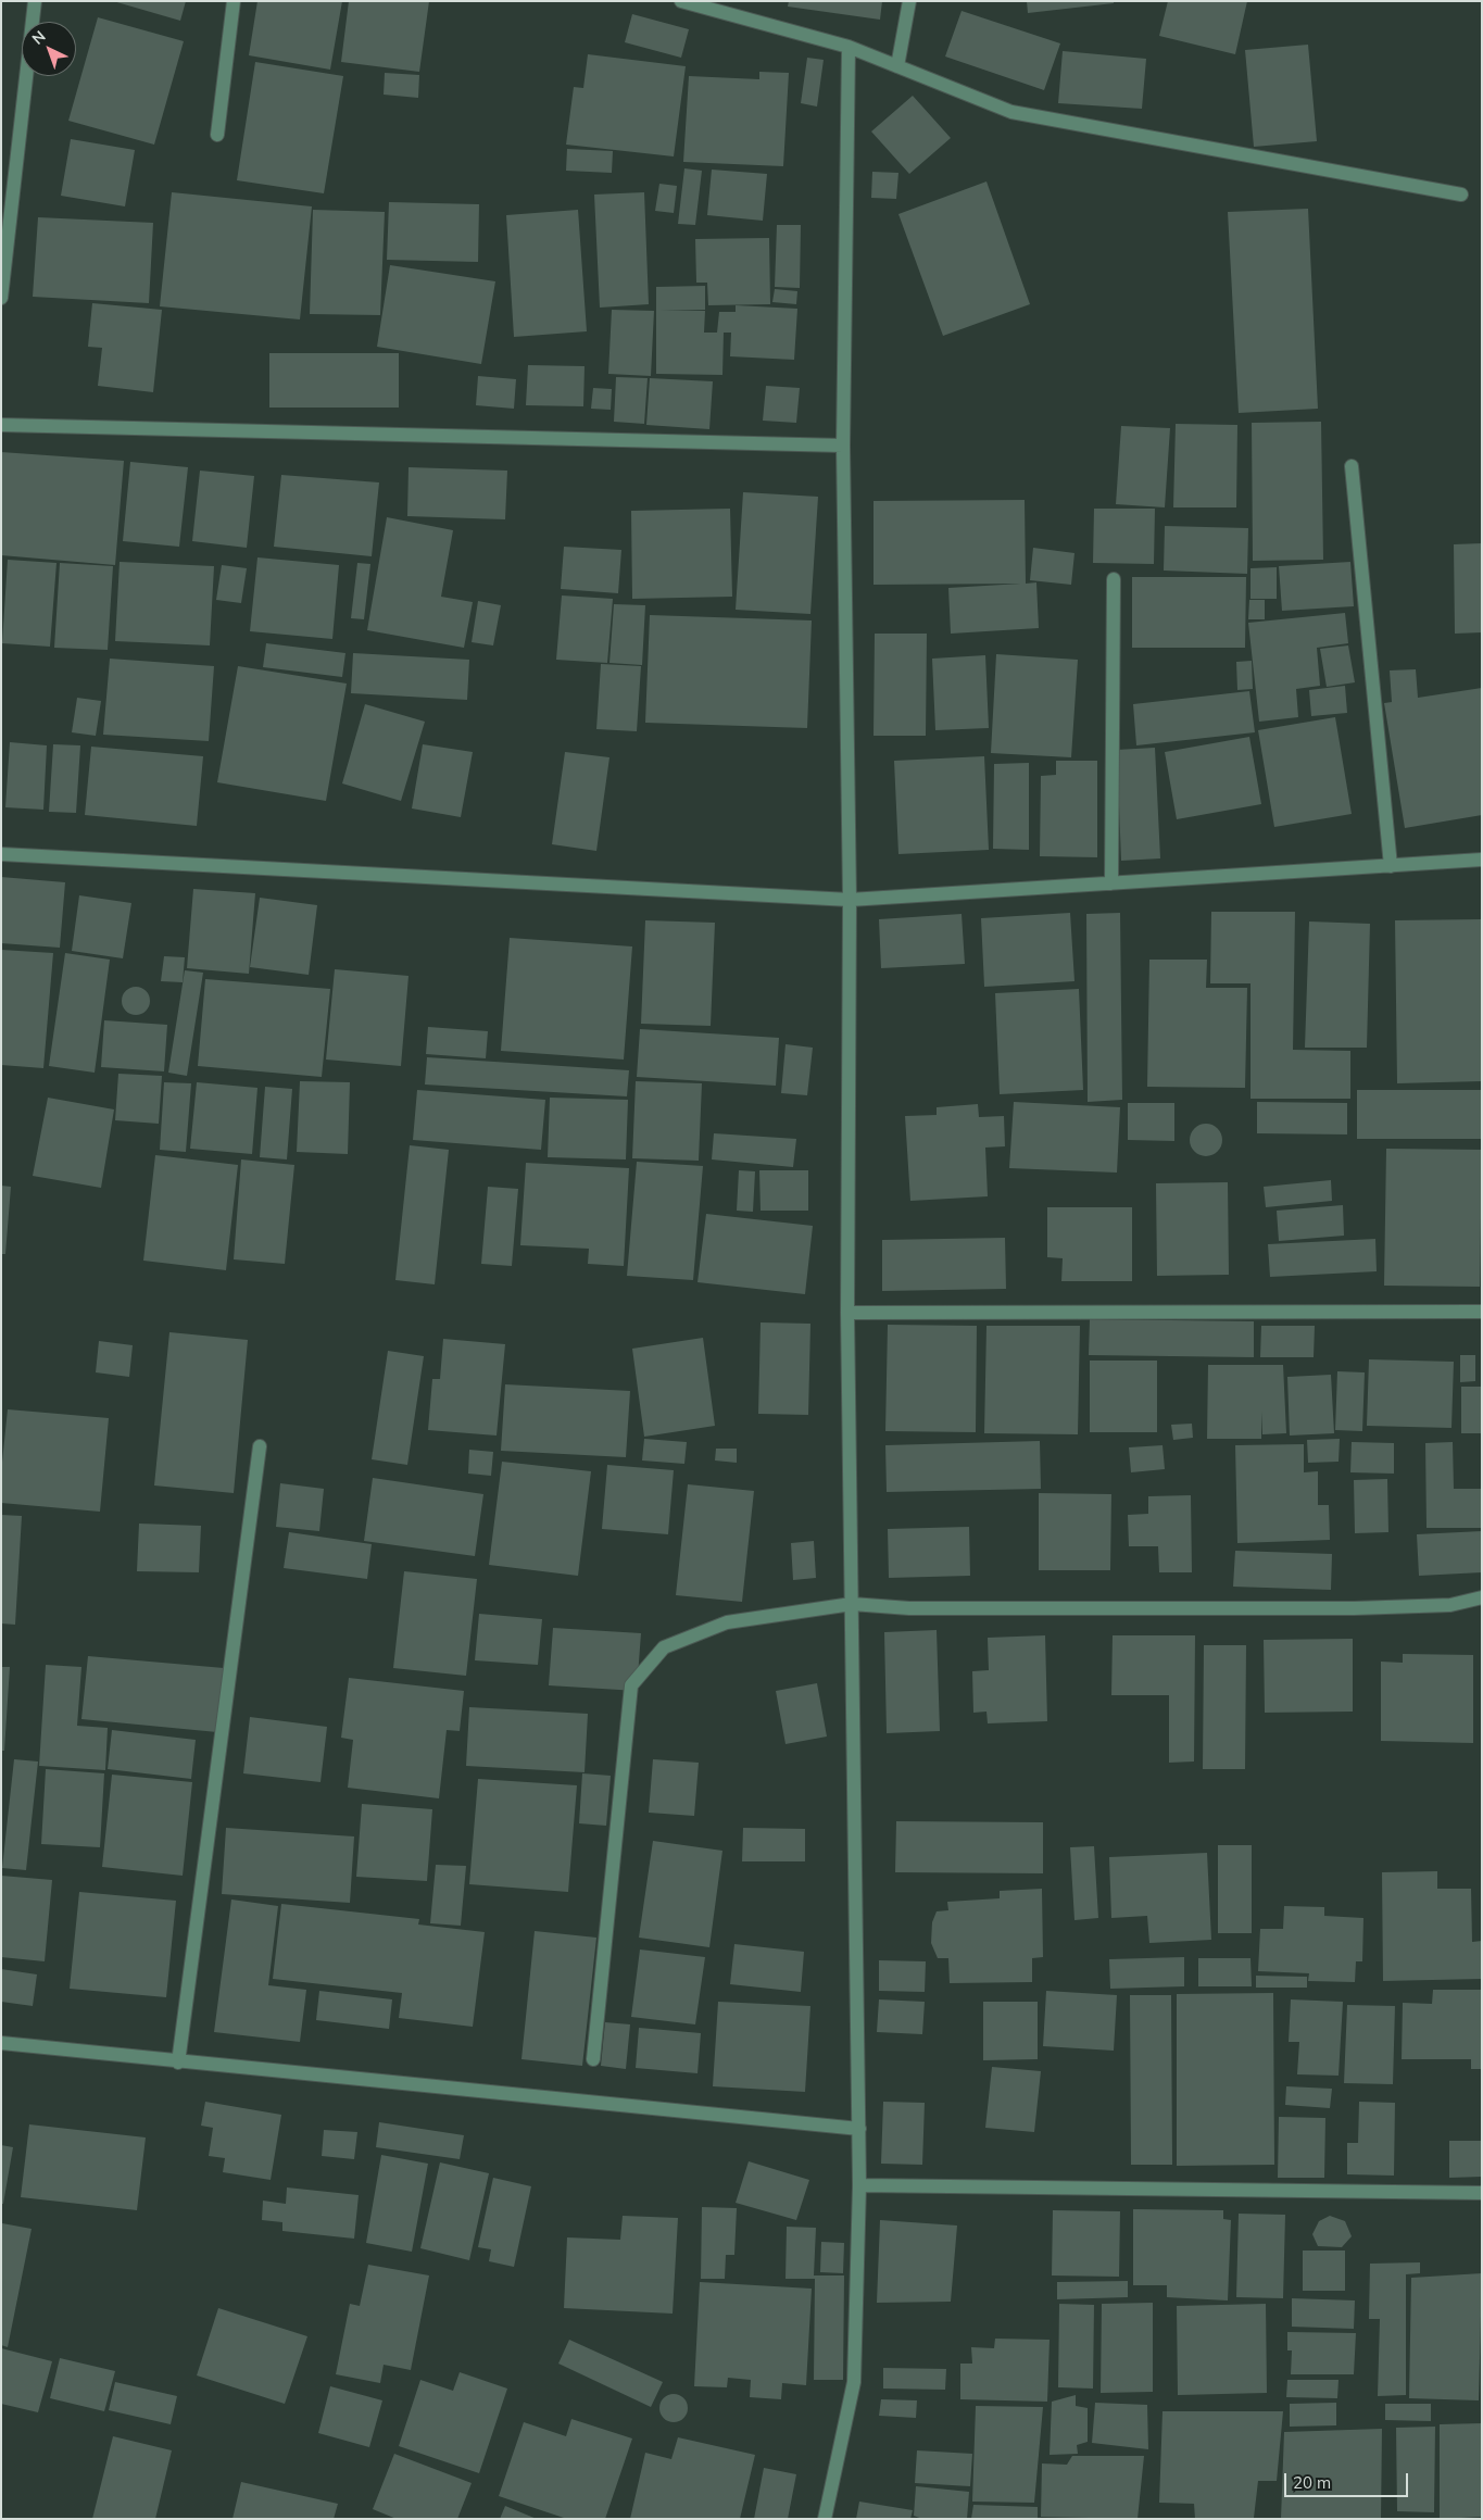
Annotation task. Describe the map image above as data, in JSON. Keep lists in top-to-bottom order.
{
  "scale_bar": "20 m",
  "north": "top left"
}
